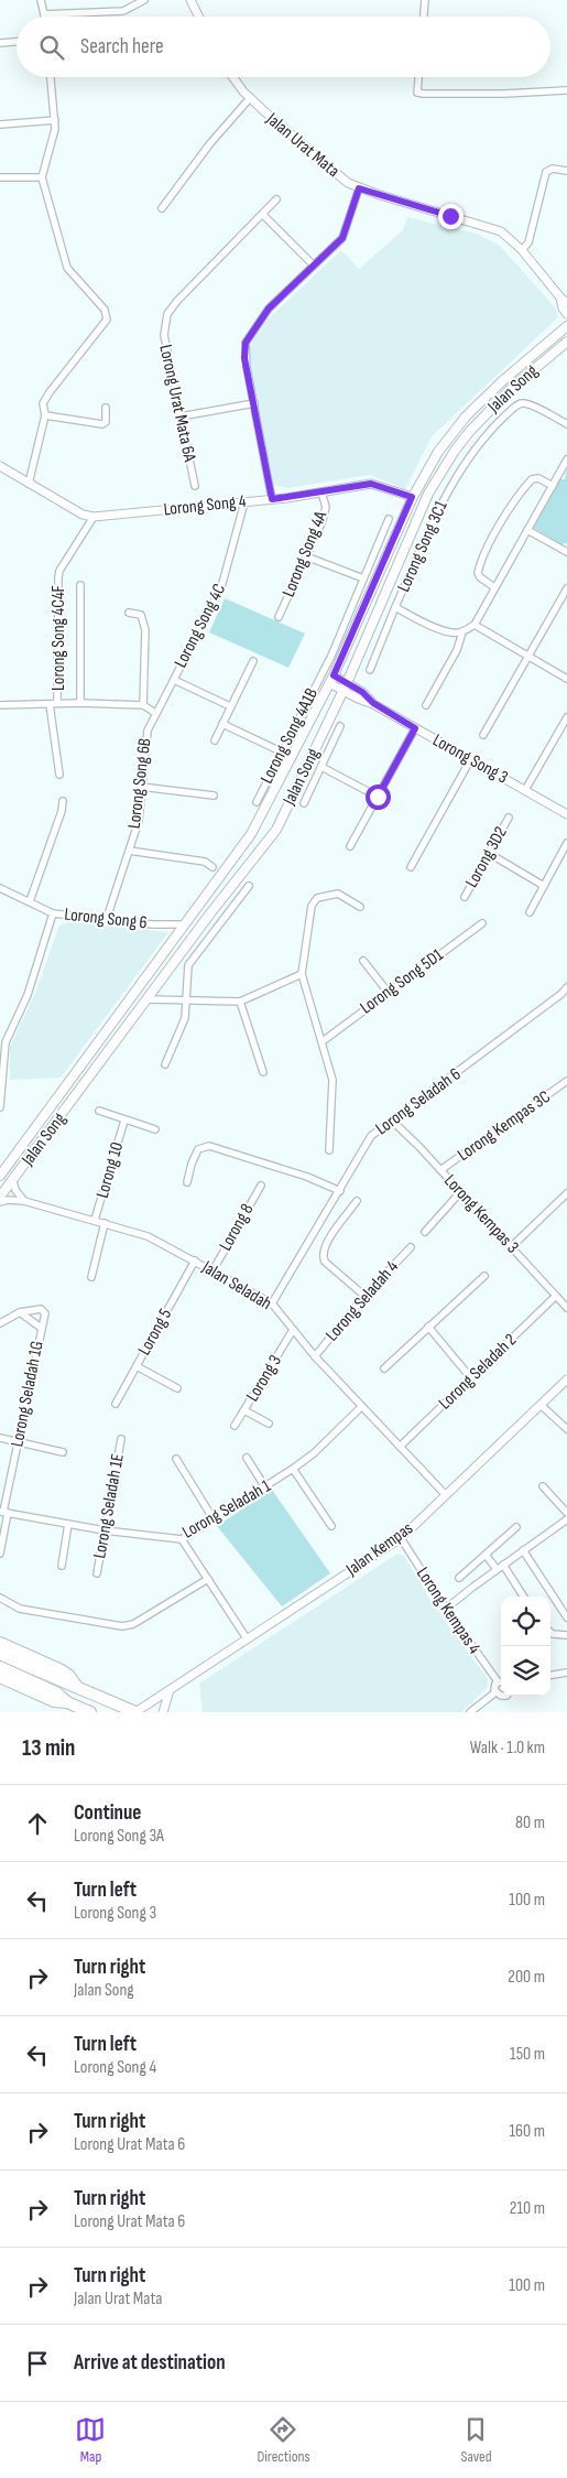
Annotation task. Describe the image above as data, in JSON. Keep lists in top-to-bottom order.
{
  "streets": {
    "main road": ["Jalan Song"],
    "street": [
      "Jalan Urat Mata",
      "Lorong Urat Mata 6A",
      "Lorong Song 4",
      "Lorong Song 3C1",
      "Lorong Song 4A",
      "Lorong Song 4C",
      "Lorong Song 4C4F",
      "Lorong Song 4A1B",
      "Lorong Song 3",
      "Lorong Song 6B",
      "Lorong 3D2",
      "Lorong Song 6",
      "Lorong Song 5D1",
      "Lorong Seladah 6",
      "Lorong Kempas 3C",
      "Lorong 10",
      "Lorong Kempas 3",
      "Lorong 8",
      "Jalan Seladah",
      "Lorong Seladah 4",
      "Lorong 5",
      "Lorong Seladah 2",
      "Lorong 3",
      "Lorong Seladah 1G",
      "Lorong Seladah 1E",
      "Lorong Seladah 1",
      "Jalan Kempas",
      "Lorong Kempas 4"
    ]
  },
  "crossings": [
    ["Jalan Song", "Lorong Song 4"],
    ["Jalan Song", "Lorong Song 3"],
    ["Jalan Song", "Lorong Song 6"],
    ["Lorong Song 4", "Lorong Song 4A"],
    ["Lorong Song 4", "Lorong Song 4C"],
    ["Lorong Song 4", "Lorong Song 4C4F"],
    ["Lorong Song 4C", "Lorong Song 6B"],
    ["Lorong Song 6B", "Lorong Song 6"],
    ["Lorong Seladah 6", "Lorong Kempas 3"],
    ["Lorong Seladah 6", "Jalan Seladah"],
    ["Lorong Kempas 3C", "Lorong Kempas 3"],
    ["Lorong 10", "Jalan Seladah"],
    ["Lorong Kempas 3", "Lorong Seladah 2"],
    ["Lorong 8", "Jalan Seladah"],
    ["Jalan Seladah", "Lorong Seladah 4"],
    ["Jalan Seladah", "Lorong 5"],
    ["Jalan Seladah", "Lorong Seladah 2"],
    ["Jalan Seladah", "Lorong 3"],
    ["Jalan Seladah", "Lorong Seladah 1"],
    ["Jalan Seladah", "Jalan Kempas"],
    ["Lorong Seladah 1G", "Lorong Seladah 1"],
    ["Lorong Seladah 1E", "Lorong Seladah 1"],
    ["Jalan Kempas", "Lorong Kempas 4"]
  ],
  "page": {
    "search": "Search here",
    "heading": ["13 min", "Walk · 1.0 km"],
    "list": [
      ["Continue", "Lorong Song 3A", "80 m"],
      ["Turn left", "Lorong Song 3", "100 m"],
      ["Turn right", "Jalan Song", "200 m"],
      ["Turn left", "Lorong Song 4", "150 m"],
      ["Turn right", "Lorong Urat Mata 6", "160 m"],
      ["Turn right", "Lorong Urat Mata 6", "210 m"],
      ["Turn right", "Jalan Urat Mata", "100 m"],
      "Arrive at destination"
    ],
    "nav": ["Map", "Directions", "Saved"]
  }
}
